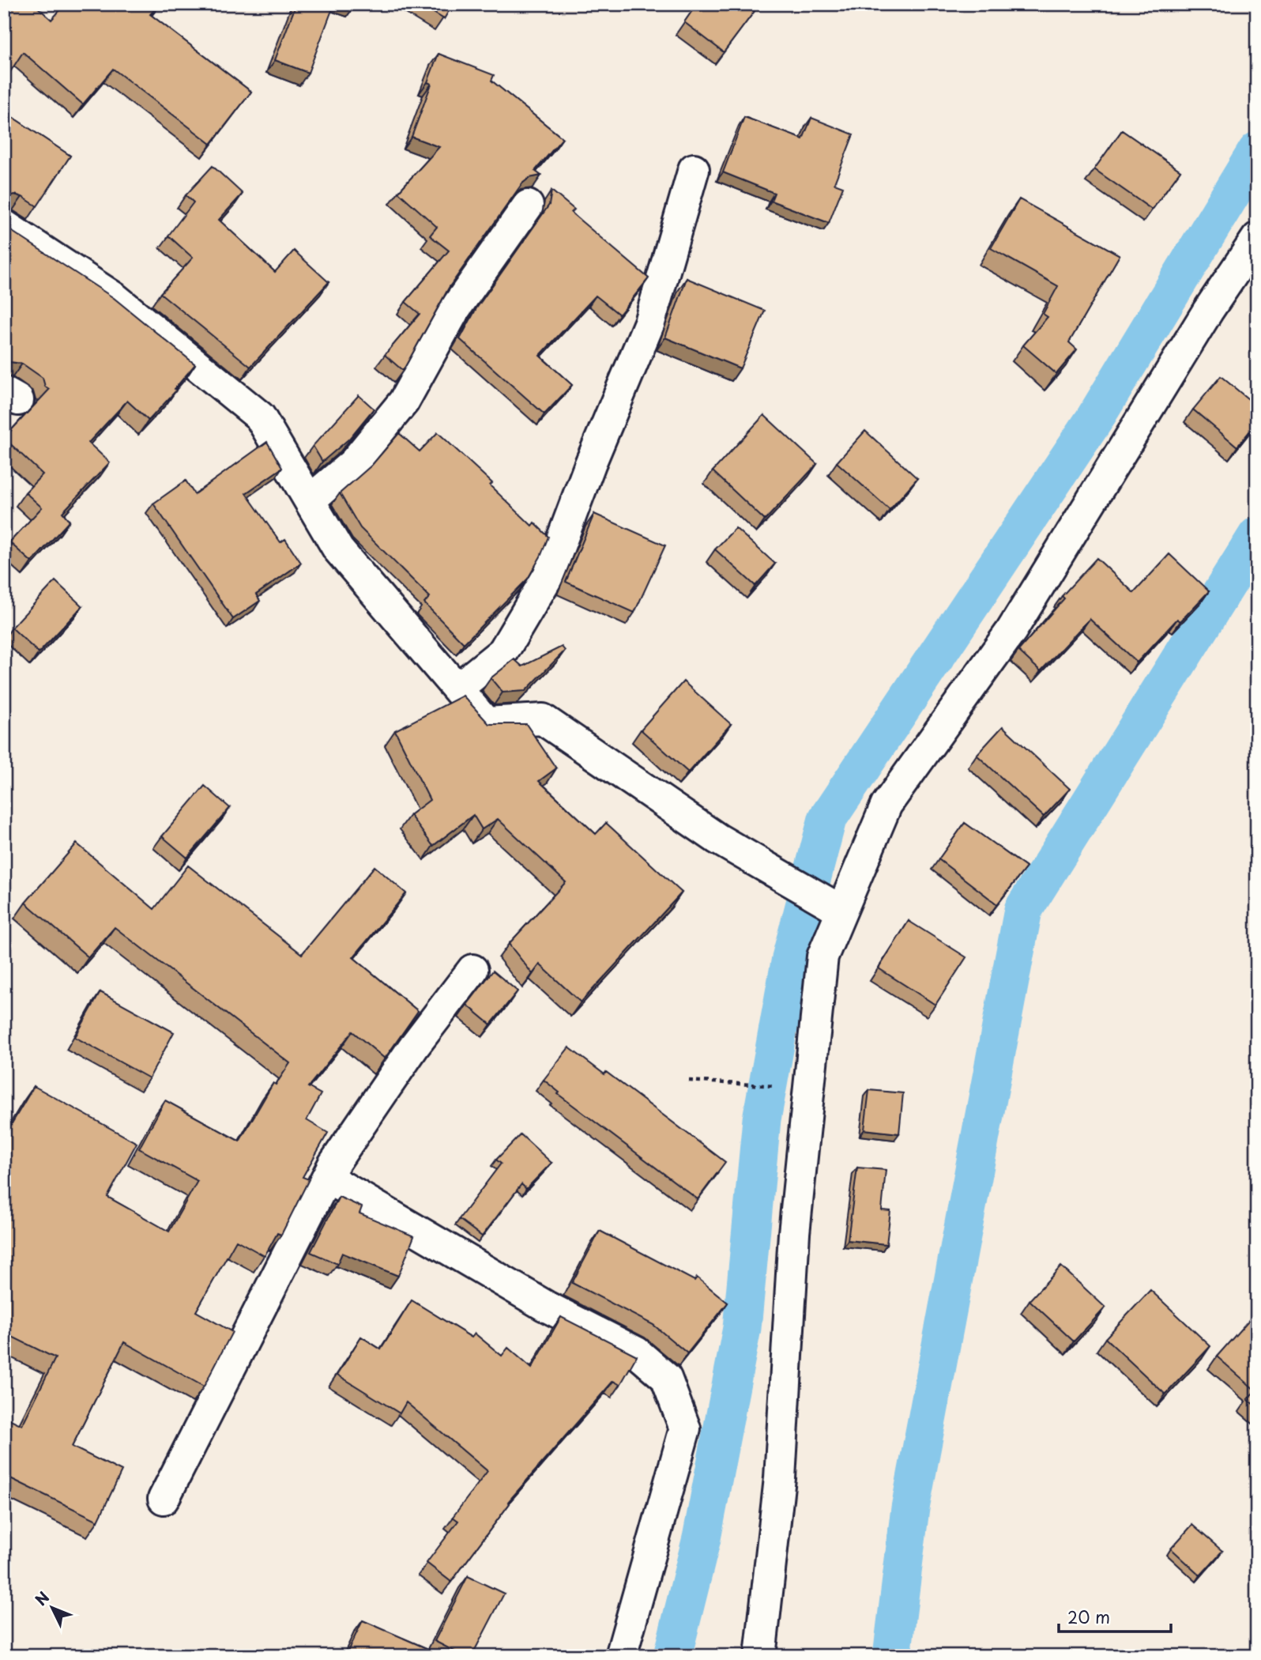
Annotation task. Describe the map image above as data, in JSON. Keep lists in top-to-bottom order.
{
  "scale_bar": "20 m",
  "north": "top left"
}
